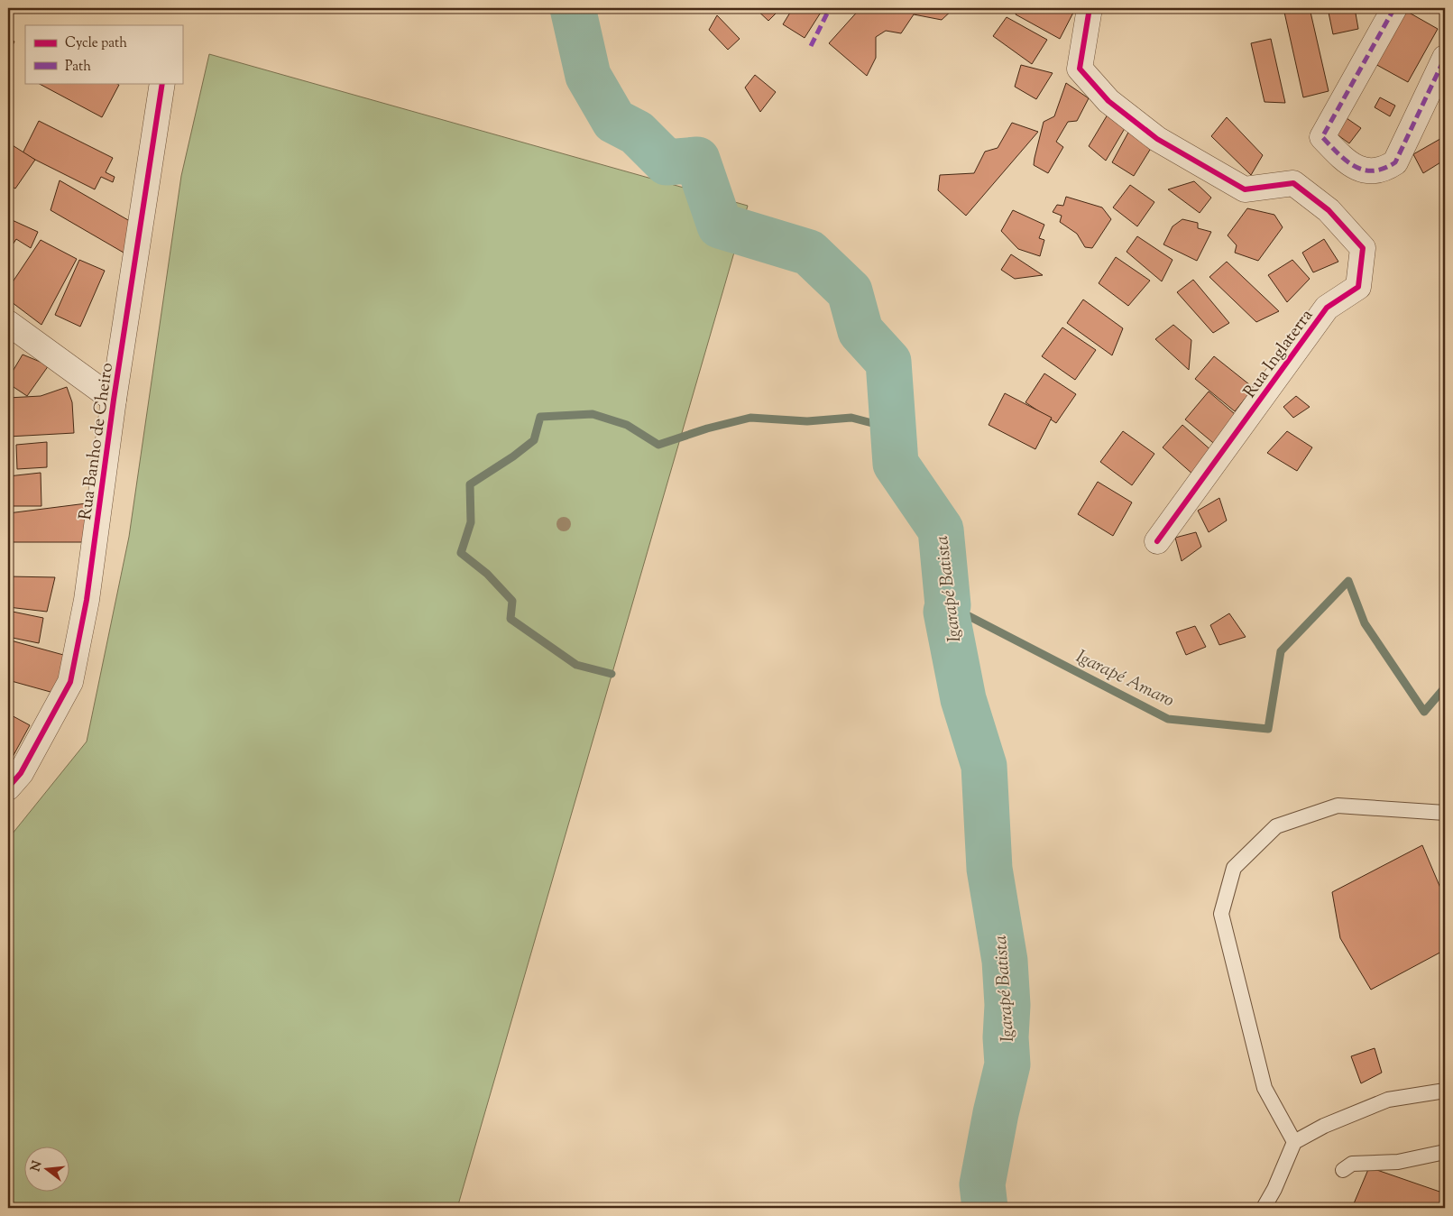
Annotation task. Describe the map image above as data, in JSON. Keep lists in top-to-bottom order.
{
  "streets": {
    "street": ["Rua Inglaterra", "Rua Banho de Cheiro"]
  },
  "water": ["Igarapé Batista", "Igarapé Amaro"],
  "legend": ["Cycle path", "Path"],
  "north": "left"
}
